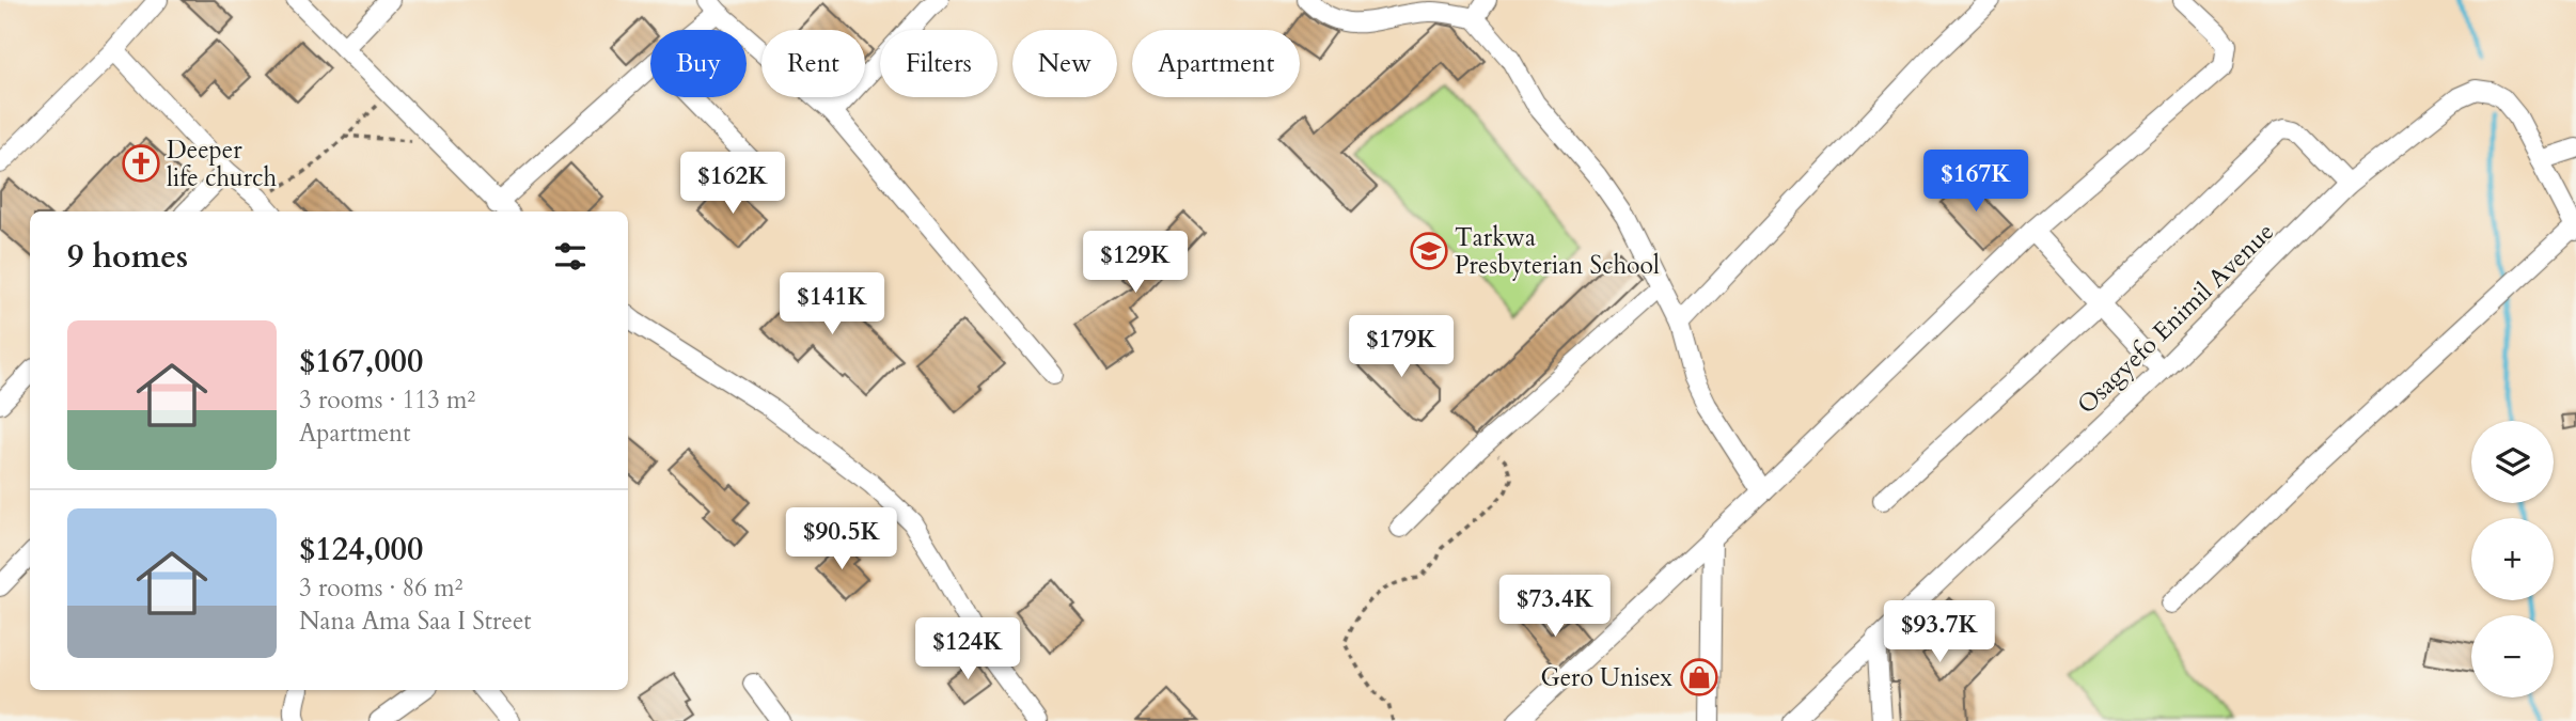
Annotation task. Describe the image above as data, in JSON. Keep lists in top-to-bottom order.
{
  "streets": {
    "street": ["Osagyefo Enimil Avenue"]
  },
  "places": {
    "church": ["Deeper life church"],
    "school or university": ["Tarkwa Presbyterian School"],
    "shop": ["Gero Unisex"]
  },
  "page": {
    "chip": [
      "Buy",
      "Rent",
      "Filters",
      "New",
      "Apartment"
    ],
    "price": [
      "$167K",
      "$162K",
      "$129K",
      "$141K",
      "$179K",
      "$90.5K",
      "$73.4K",
      "$93.7K",
      "$124K"
    ],
    "heading": "9 homes",
    "list": [
      {
        "name": "$167,000",
        "note": "3 rooms · 113 m² · Apartment"
      },
      {
        "name": "$124,000",
        "note": "3 rooms · 86 m² · Nana Ama Saa I Street"
      }
    ],
    "map_buttons": ["+", "−"]
  }
}
